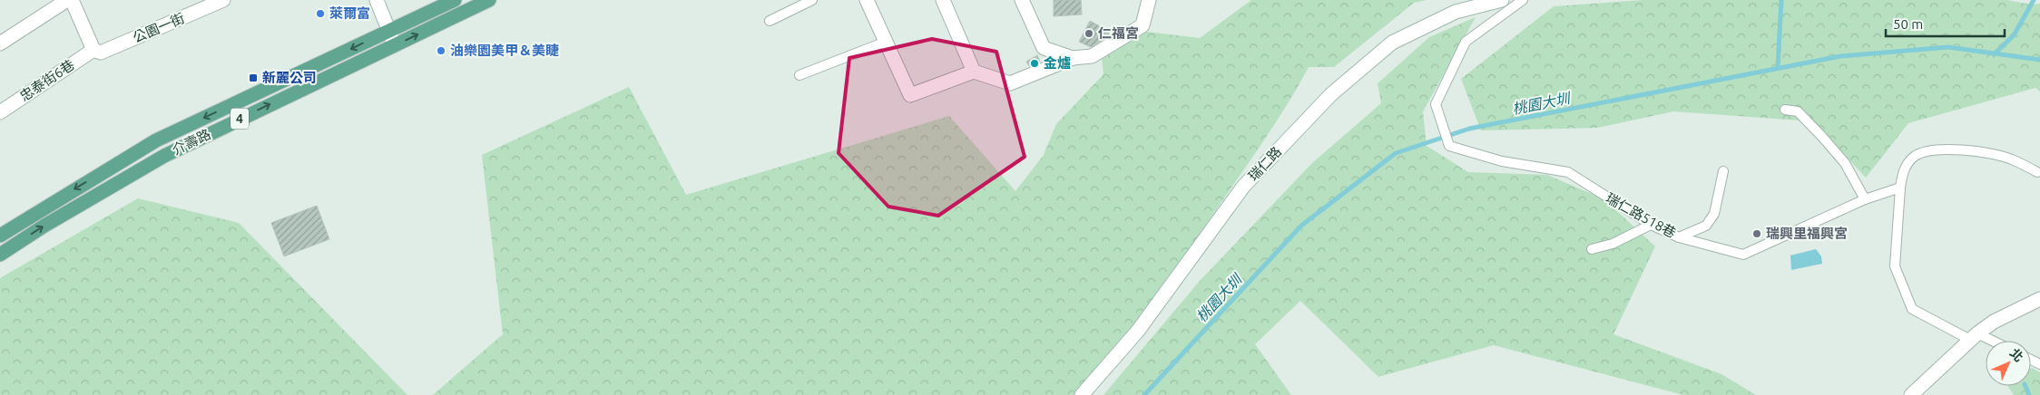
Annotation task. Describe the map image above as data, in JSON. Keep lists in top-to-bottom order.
{
  "streets": {
    "main road": ["4", "介壽路"],
    "street": ["公園一街", "忠泰街6巷", "瑞仁路"],
    "lane": ["瑞仁路518巷"]
  },
  "crossings": [
    ["公園一街", "忠泰街6巷"]
  ],
  "water": ["桃園大圳"],
  "places": {
    "other": [
      "萊爾富",
      "仁福宮",
      "油樂園美甲＆美睫",
      "金爐",
      "瑞興里福興宮"
    ],
    "transit": ["新麗公司"]
  },
  "scale_bar": "50 m",
  "north": "top right"
}
